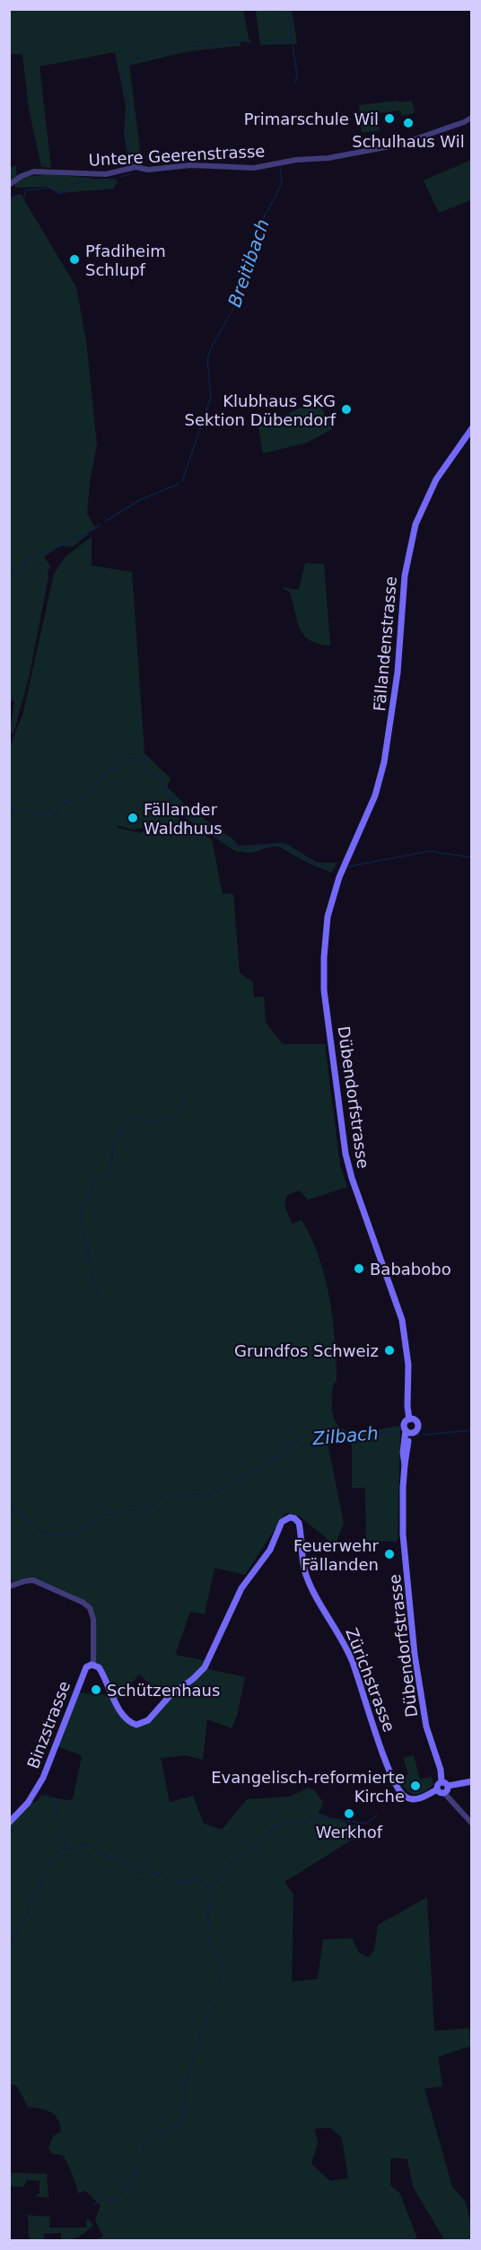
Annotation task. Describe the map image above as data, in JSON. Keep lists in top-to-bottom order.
{
  "streets": {
    "main road": [
      "Fällandenstrasse",
      "Dübendorfstrasse",
      "Zürichstrasse",
      "Binzstrasse"
    ],
    "street": ["Untere Geerenstrasse"]
  },
  "crossings": [
    ["Fällandenstrasse", "Dübendorfstrasse"],
    ["Zürichstrasse", "Binzstrasse"]
  ],
  "water": ["Breitibach", "Zilbach"],
  "places": [
    "Primarschule Wil",
    "Schulhaus Wil",
    "Pfadiheim Schlupf",
    "Klubhaus SKG Sektion Dübendorf",
    "Fällander Waldhuus",
    "Bababobo",
    "Grundfos Schweiz",
    "Feuerwehr Fällanden",
    "Schützenhaus",
    "Evangelisch-reformierte Kirche",
    "Werkhof"
  ]
}
